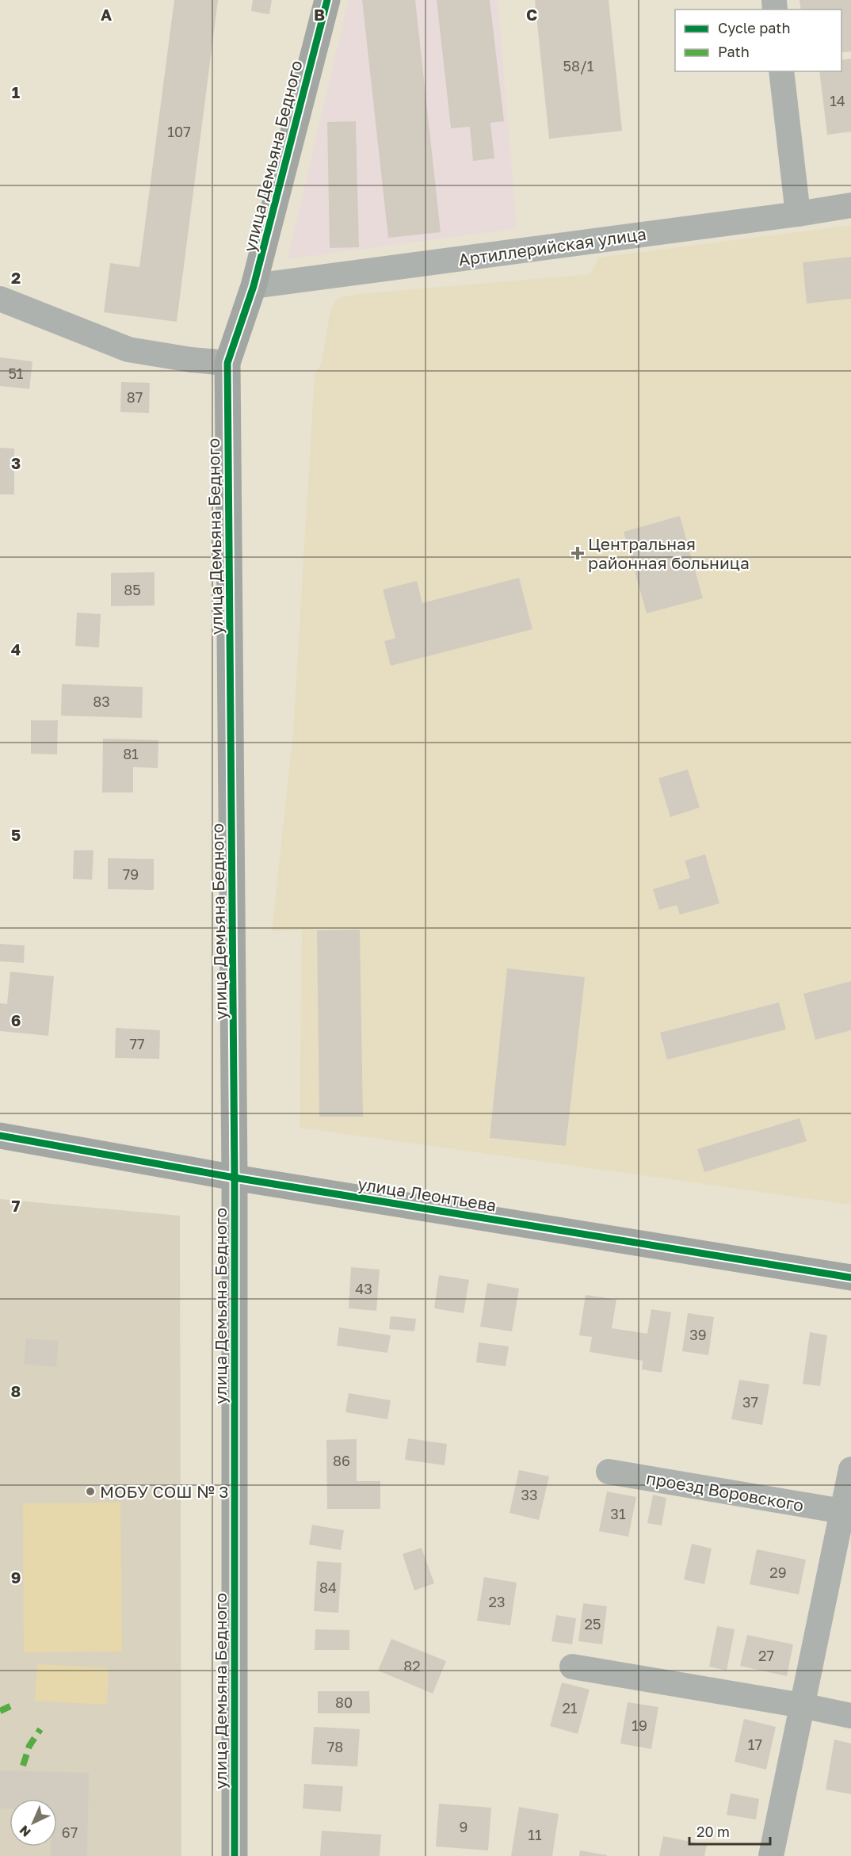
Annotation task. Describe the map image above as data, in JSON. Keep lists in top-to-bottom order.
{
  "streets": {
    "street": [
      "улица Демьяна Бедного",
      "Артиллерийская улица",
      "улица Леонтьева",
      "проезд Воровского"
    ]
  },
  "crossings": [
    ["улица Демьяна Бедного", "Артиллерийская улица"],
    ["улица Демьяна Бедного", "улица Леонтьева"]
  ],
  "places": {
    "health": ["Центральная районная больница"],
    "other": ["МОБУ СОШ № 3"]
  },
  "house_numbers": [
    "58/1",
    "14",
    "107",
    "51",
    "87",
    "85",
    "83",
    "81",
    "79",
    "77",
    "43",
    "39",
    "37",
    "86",
    "33",
    "31",
    "29",
    "84",
    "23",
    "25",
    "27",
    "82",
    "80",
    "21",
    "19",
    "17",
    "78",
    "9",
    "67",
    "11"
  ],
  "legend": ["Cycle path", "Path"],
  "scale_bar": "20 m",
  "north": "bottom left",
  "grid": {
    "columns": ["A", "B", "C"],
    "rows": [
      "1",
      "2",
      "3",
      "4",
      "5",
      "6",
      "7",
      "8",
      "9"
    ]
  }
}
